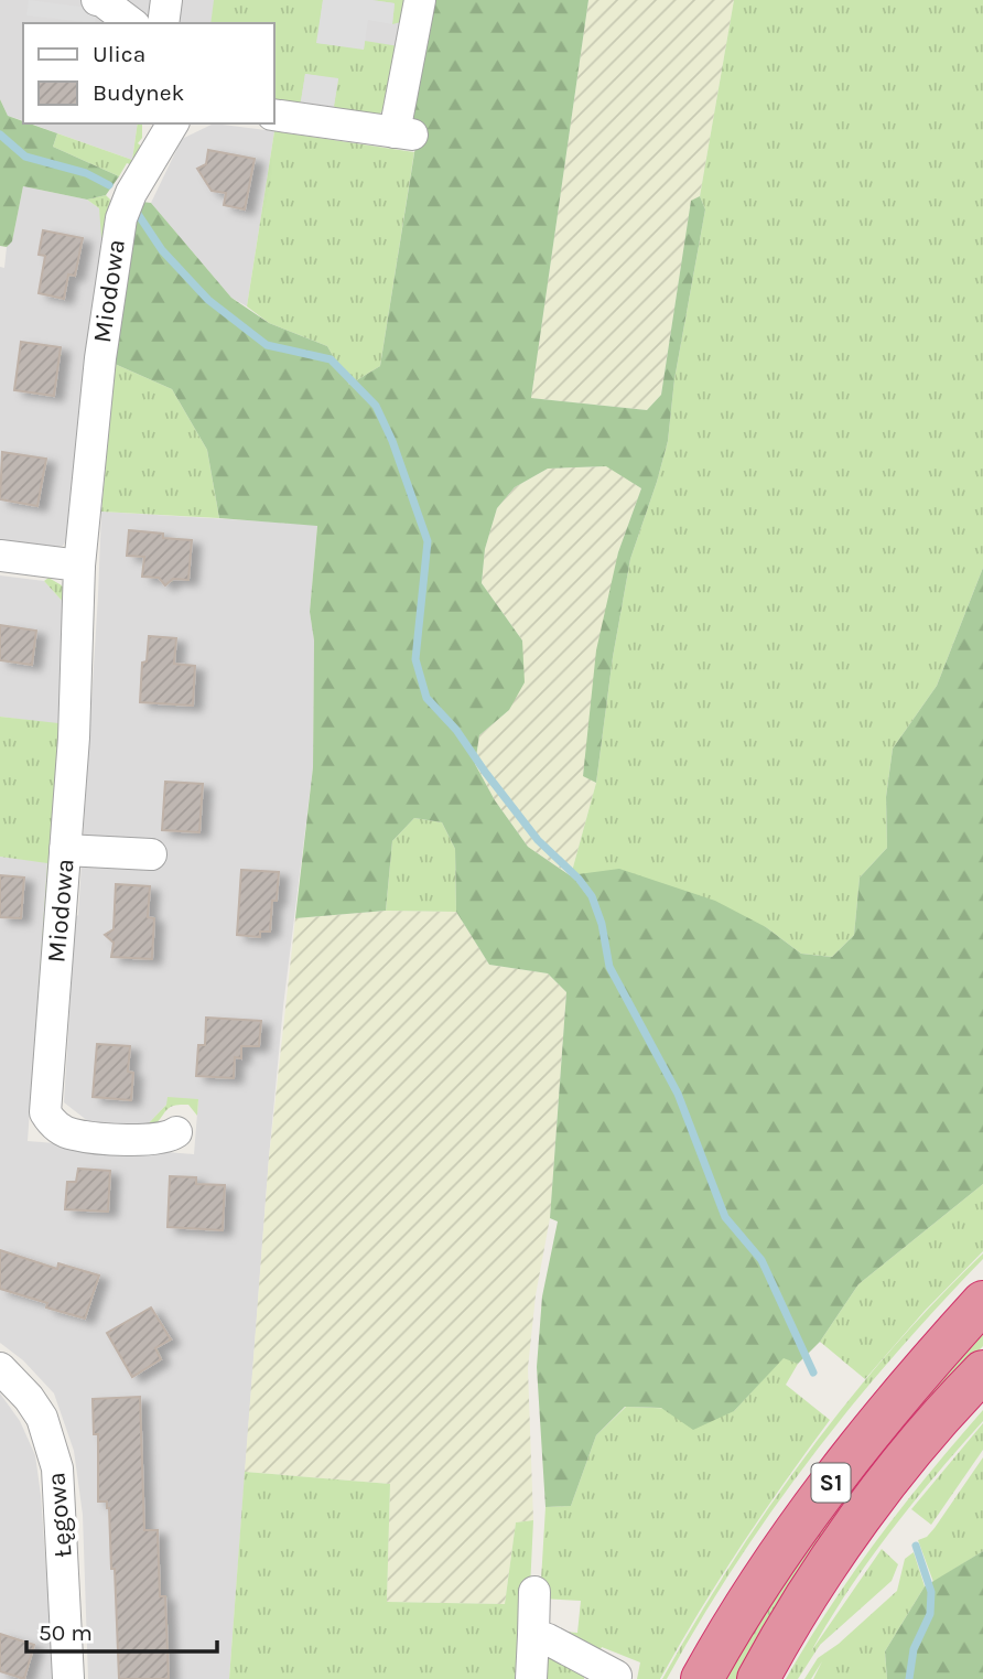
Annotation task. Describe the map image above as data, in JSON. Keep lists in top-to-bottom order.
{
  "streets": {
    "highway": ["S1"],
    "street": ["Miodowa", "Łęgowa"]
  },
  "legend": ["Ulica", "Budynek"],
  "scale_bar": "50 m"
}
